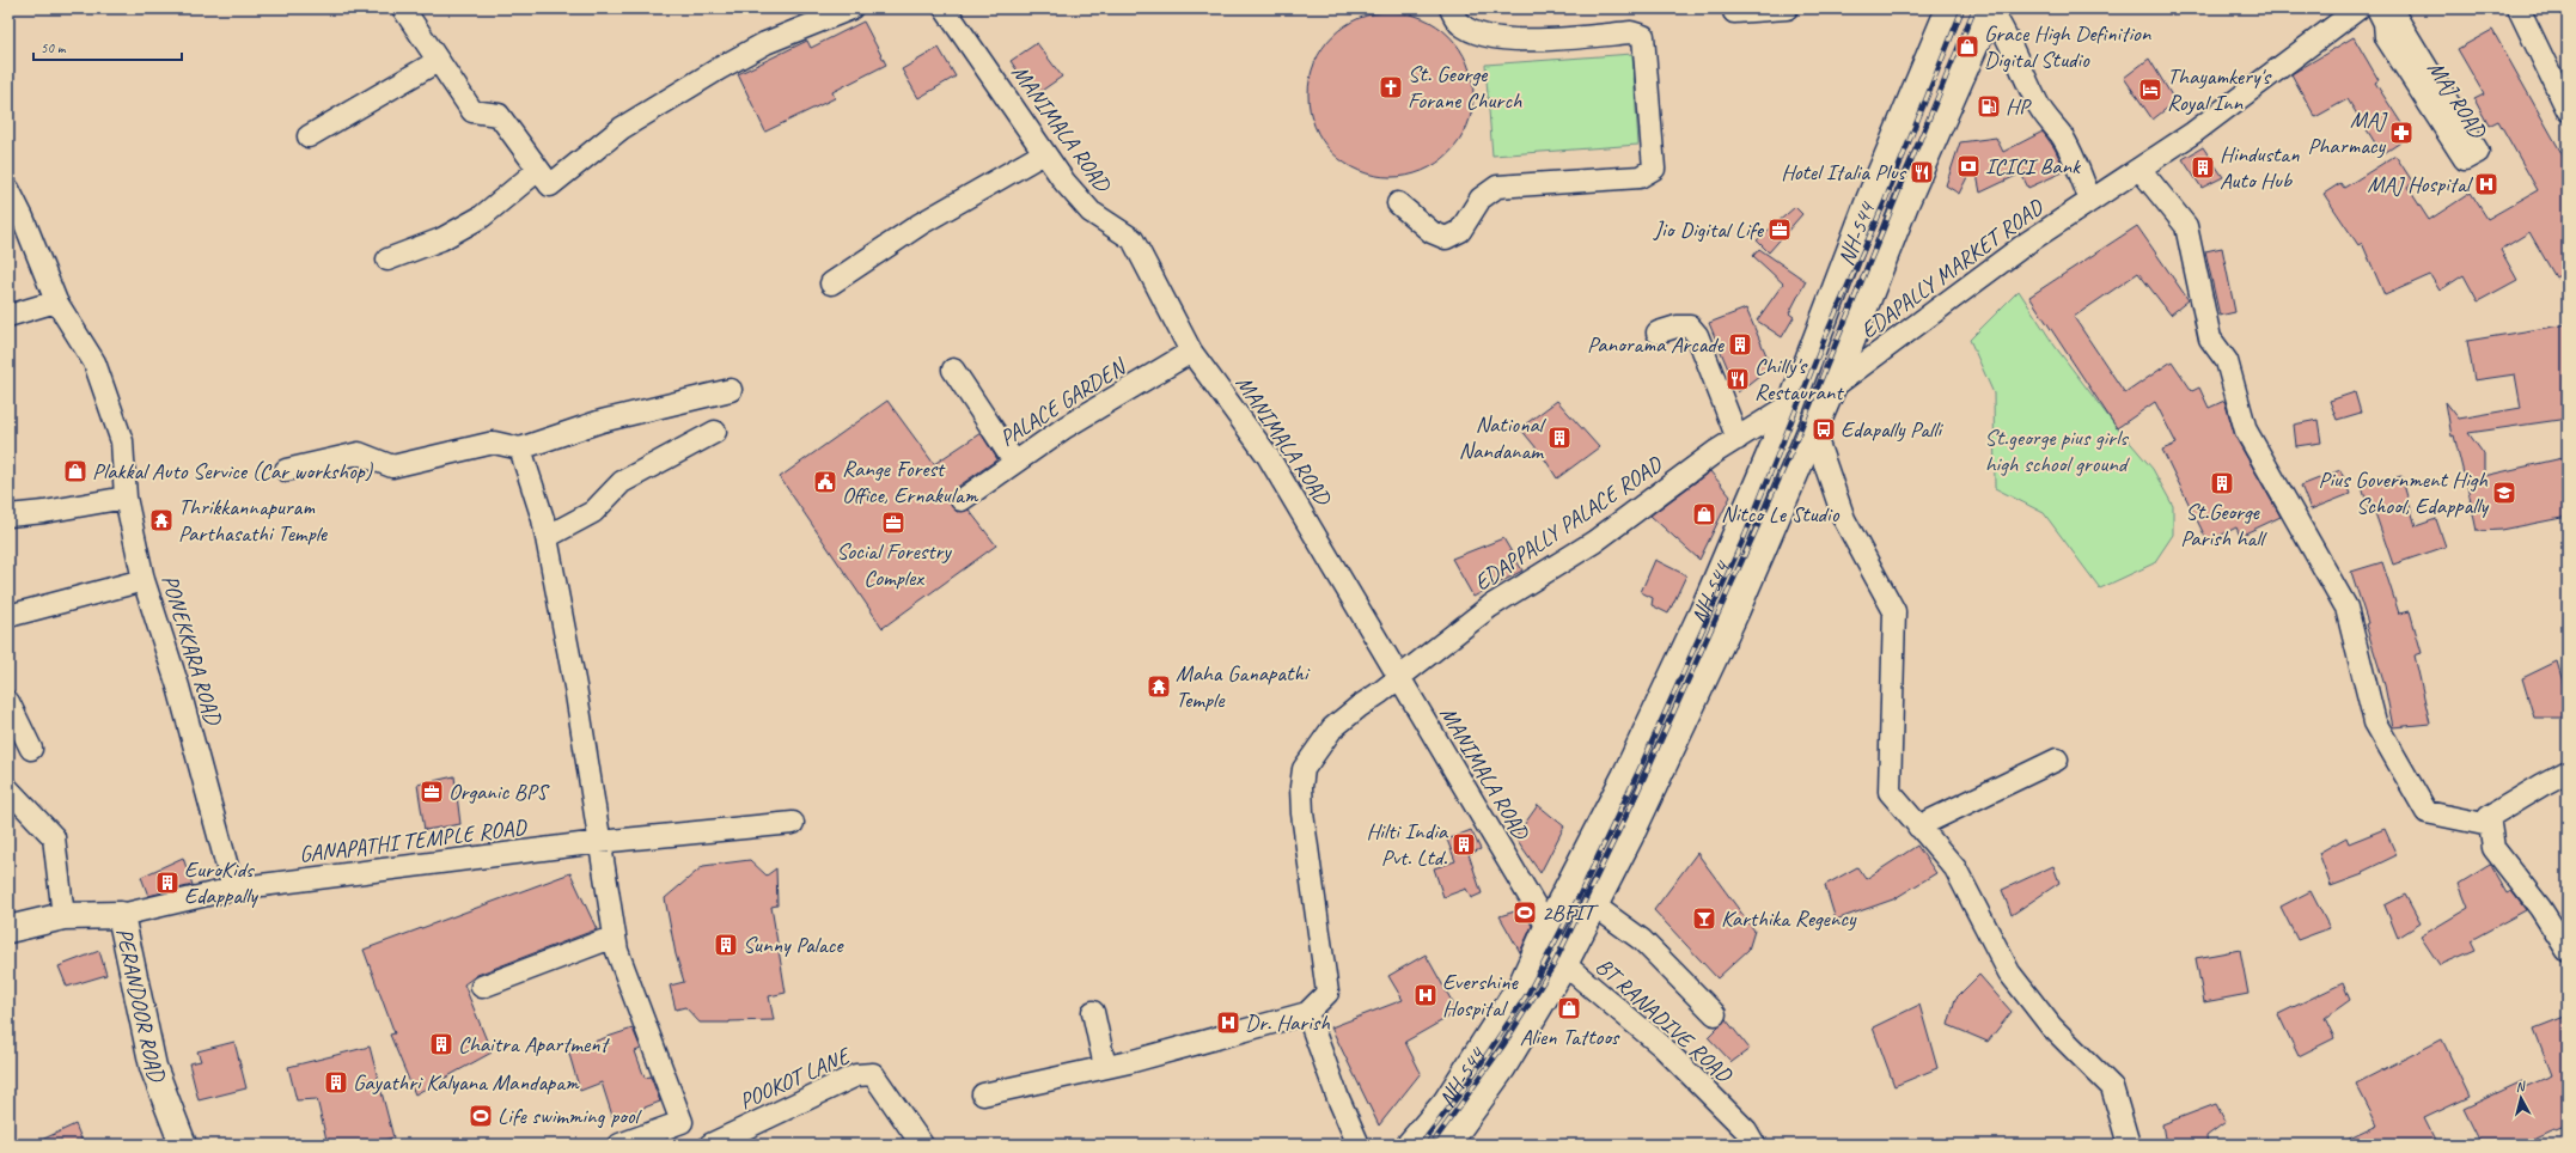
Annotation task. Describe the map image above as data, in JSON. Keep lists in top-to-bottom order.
{
  "streets": {
    "main road": ["NH-544", "PERANDOOR ROAD"],
    "street": [
      "MAJ ROAD",
      "MANIMALA ROAD",
      "EDAPALLY MARKET ROAD",
      "PALACE GARDEN",
      "EDAPPALLY PALACE ROAD",
      "PONEKKARA ROAD",
      "GANAPATHI TEMPLE ROAD",
      "BT RANADIVE ROAD",
      "POOKOT LANE"
    ]
  },
  "crossings": [
    ["MANIMALA ROAD", "NH-544"],
    ["MANIMALA ROAD", "PALACE GARDEN"],
    ["MANIMALA ROAD", "EDAPPALLY PALACE ROAD"],
    ["MANIMALA ROAD", "BT RANADIVE ROAD"],
    ["NH-544", "EDAPALLY MARKET ROAD"],
    ["NH-544", "EDAPPALLY PALACE ROAD"],
    ["NH-544", "BT RANADIVE ROAD"],
    ["PONEKKARA ROAD", "GANAPATHI TEMPLE ROAD"],
    ["GANAPATHI TEMPLE ROAD", "PERANDOOR ROAD"]
  ],
  "parks": ["St.george pius girls high school ground"],
  "places": {
    "shop": [
      "Grace High Definition Digital Studio",
      "Plakkal Auto Service (Car workshop)",
      "Nitco Le Studio",
      "Alien Tattoos"
    ],
    "church": ["St. George Forane Church"],
    "hotel": ["Thayamkery's Royal Inn"],
    "fuel station": ["HP"],
    "pharmacy": ["MAJ Pharmacy"],
    "bank": ["ICICI Bank"],
    "building": [
      "Hindustan Auto Hub",
      "Panorama Arcade",
      "National Nandanam",
      "St.George Parish hall",
      "Hilti India Pvt. Ltd.",
      "EuroKids Edappally",
      "Sunny Palace",
      "Chaitra Apartment",
      "Gayathri Kalyana Mandapam"
    ],
    "restaurant": ["Hotel Italia Plus", "Chilly's Restaurant"],
    "hospital": ["MAJ Hospital", "Evershine Hospital", "Dr. Harish"],
    "office": ["Jio Digital Life", "Social Forestry Complex", "Organic BPS"],
    "bus stop": ["Edapally Palli"],
    "public building": ["Range Forest Office, Ernakulam"],
    "school or university": ["Pius Government High School, Edappally"],
    "temple": ["Thrikkannapuram Parthasathi Temple", "Maha Ganapathi Temple"],
    "sports": ["2BFIT", "Life swimming pool"],
    "bar": ["Karthika Regency"]
  },
  "scale_bar": "50 m",
  "north": "top"
}
